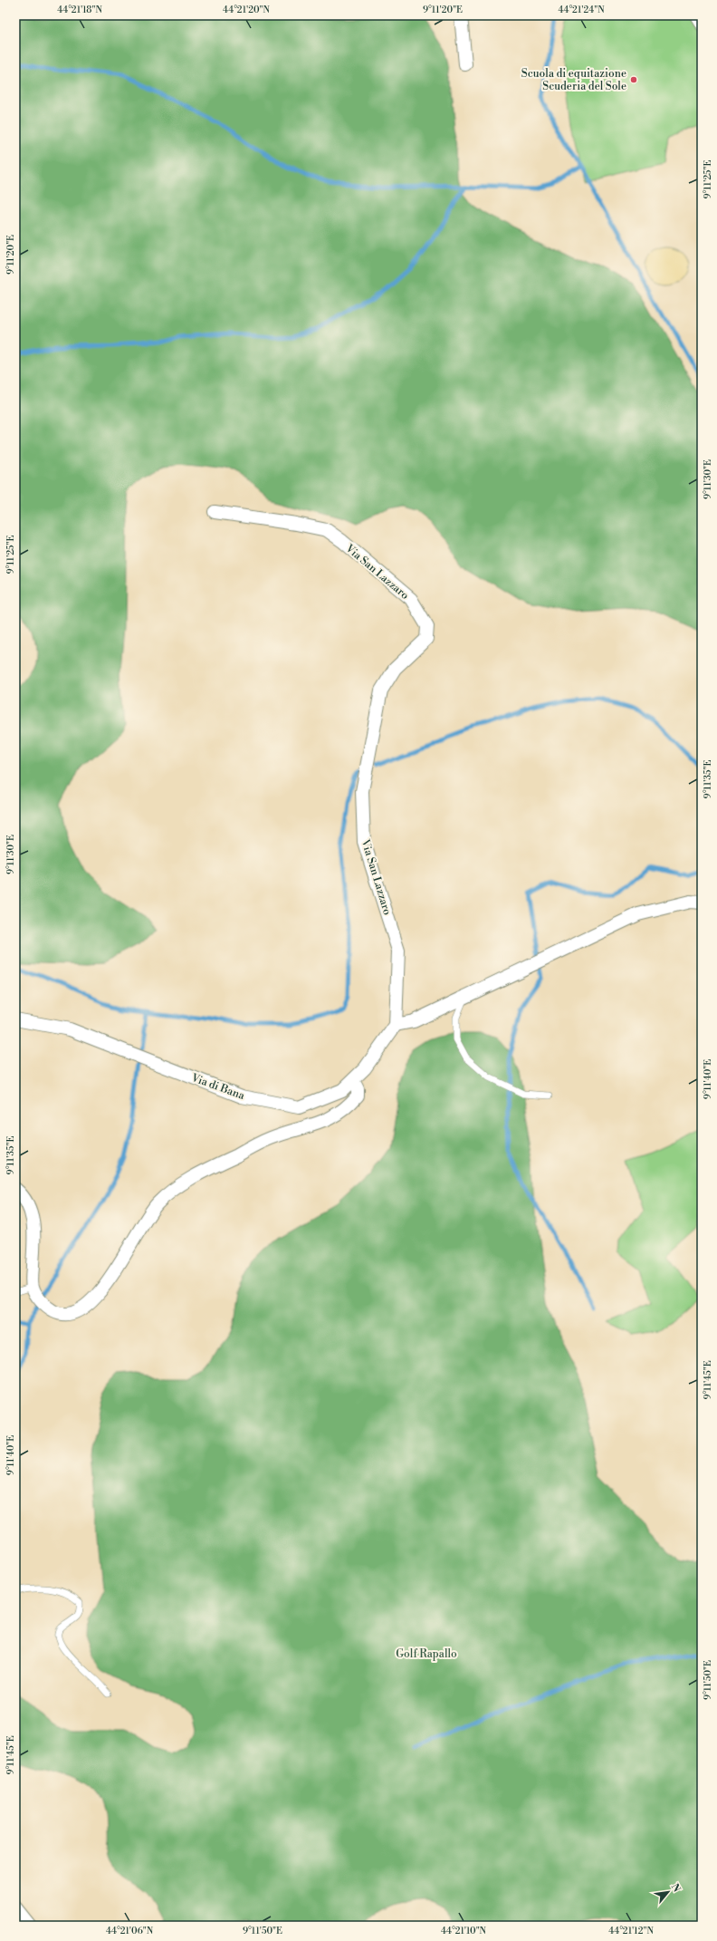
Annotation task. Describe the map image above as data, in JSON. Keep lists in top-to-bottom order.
{
  "streets": {
    "street": ["Via San Lazzaro", "Via di Bana"]
  },
  "crossings": [
    ["Via San Lazzaro", "Via di Bana"]
  ],
  "parks": ["Golf Rapallo"],
  "places": ["Scuola di equitazione Scuderia del Sole"],
  "north": "top right",
  "coordinates": [
    "44°21'18\"N",
    "44°21'20\"N",
    "9°11'20\"E",
    "44°21'24\"N",
    "9°11'25\"E",
    "9°11'30\"E",
    "9°11'35\"E",
    "9°11'40\"E",
    "9°11'45\"E",
    "9°11'50\"E",
    "44°21'06\"N",
    "44°21'10\"N",
    "44°21'12\"N"
  ]
}
